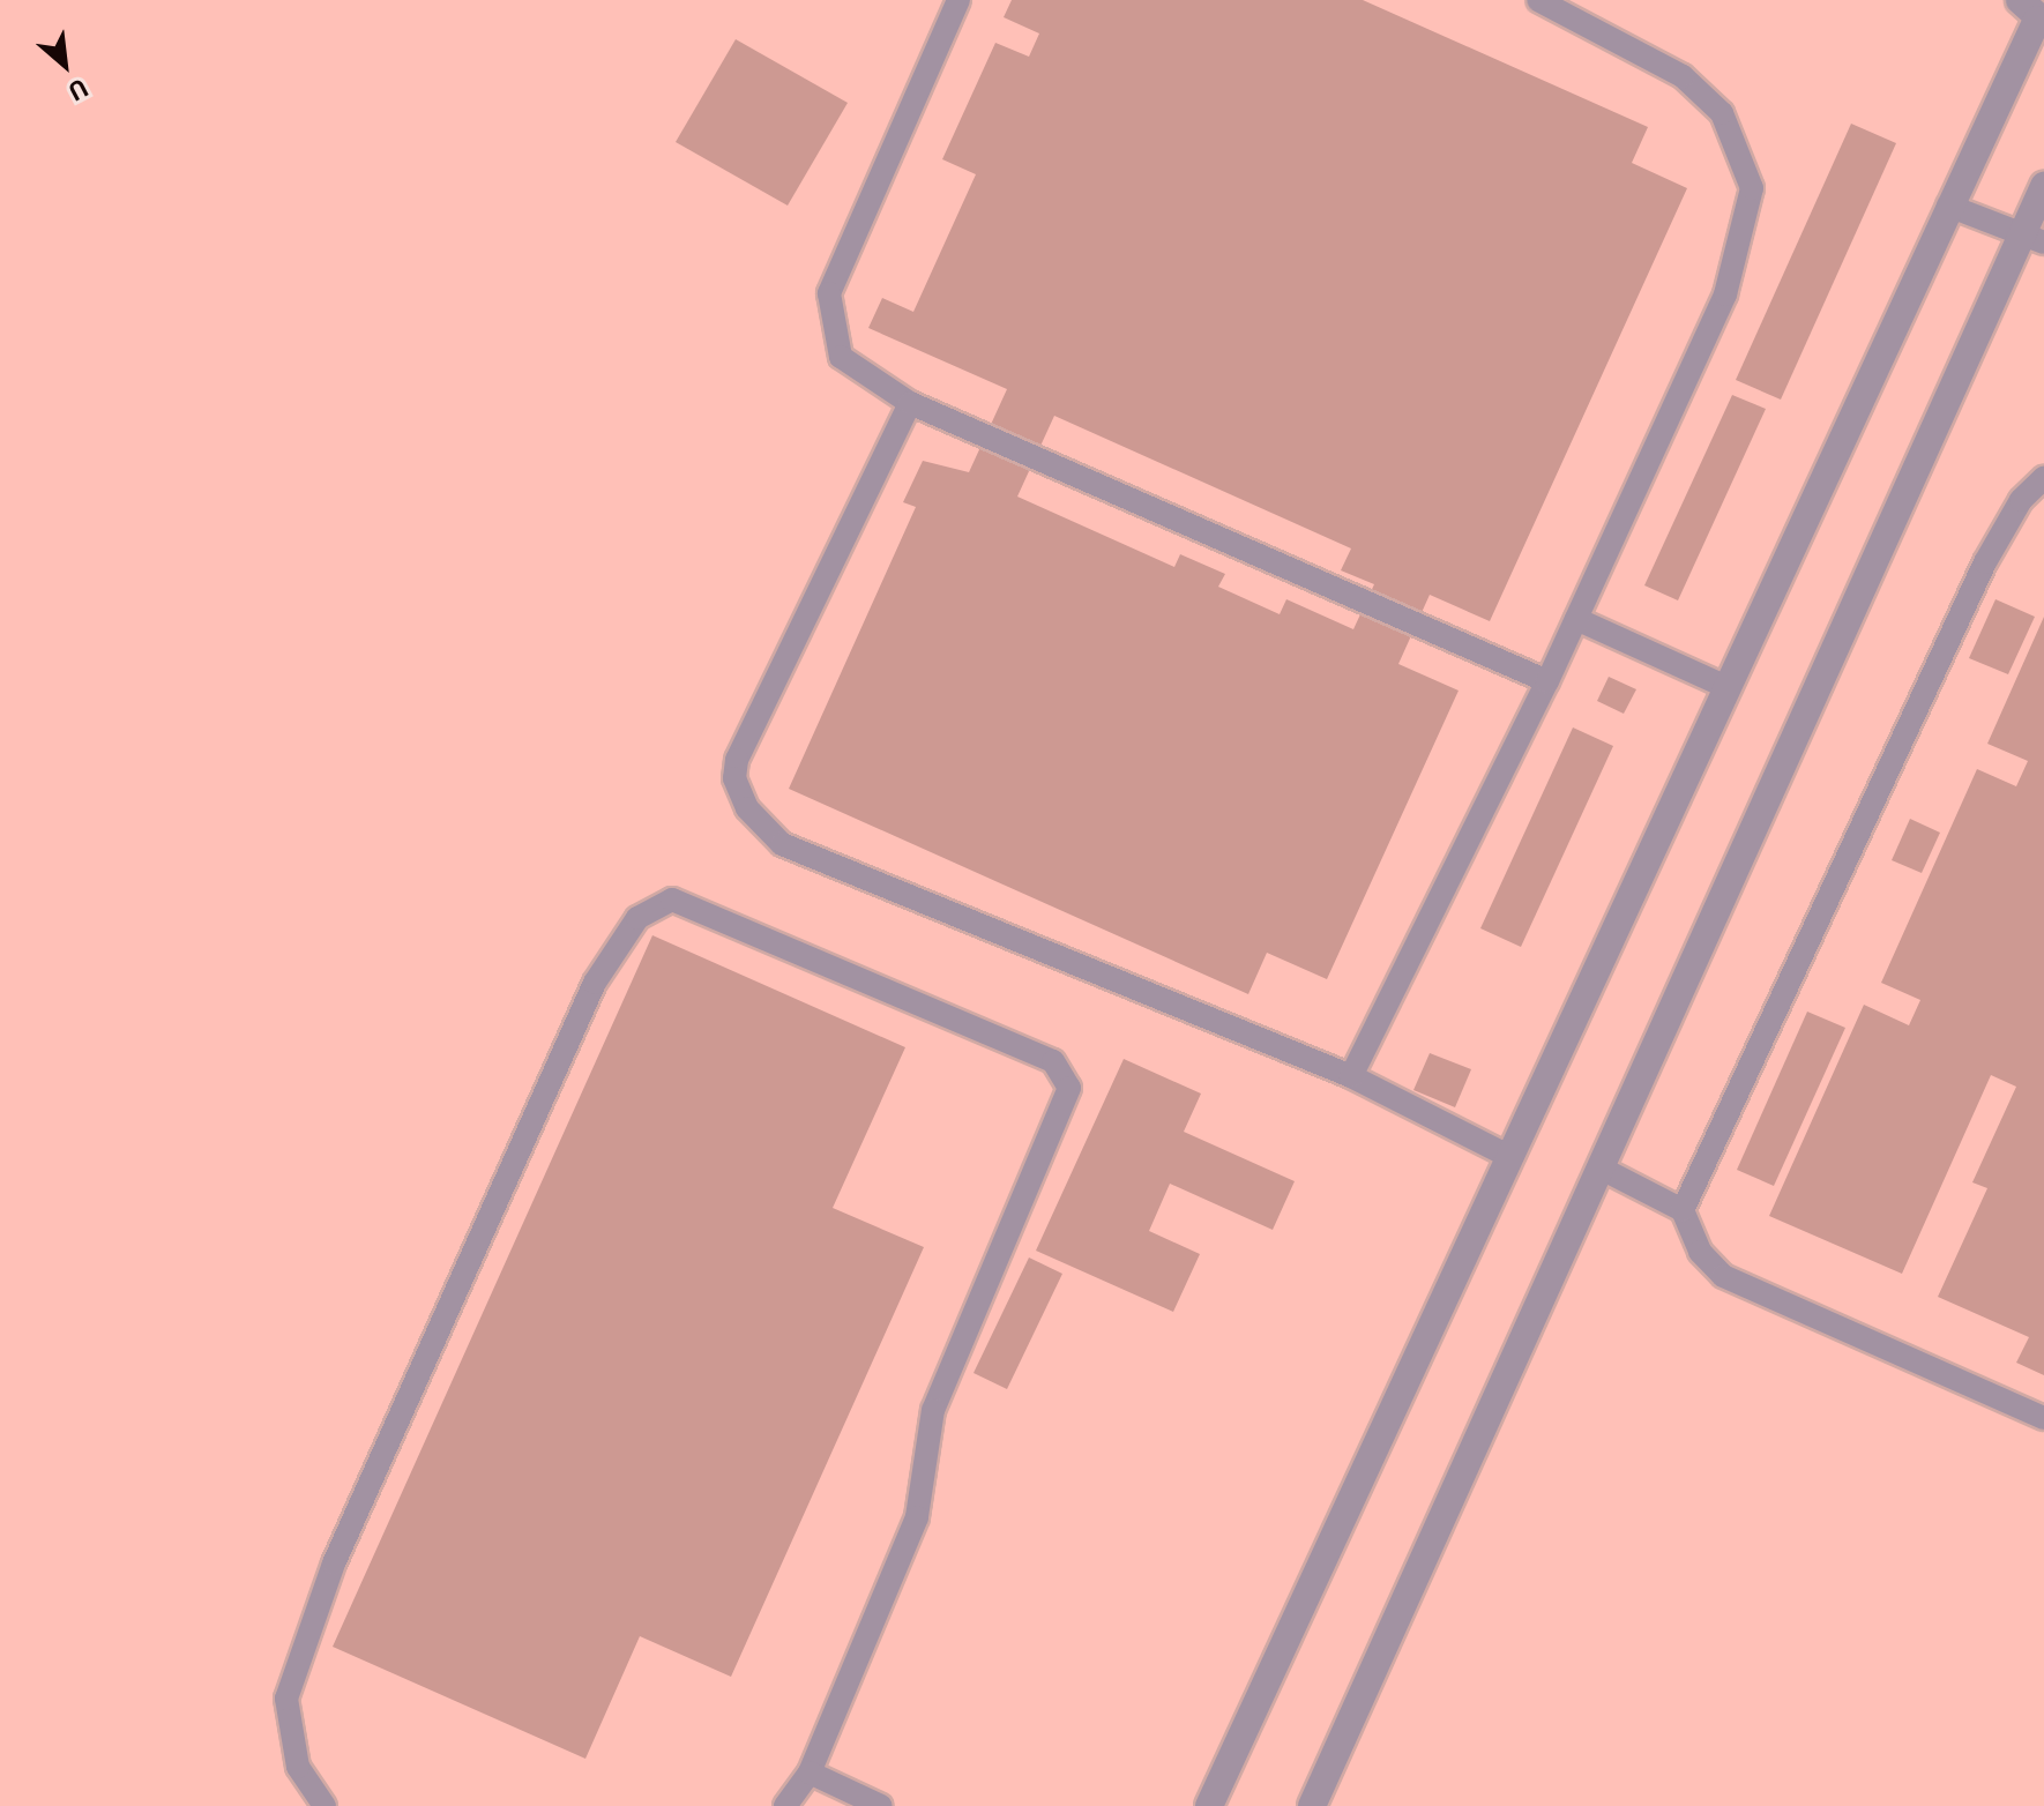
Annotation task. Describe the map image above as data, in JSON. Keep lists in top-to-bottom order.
{
  "north": "bottom right"
}
